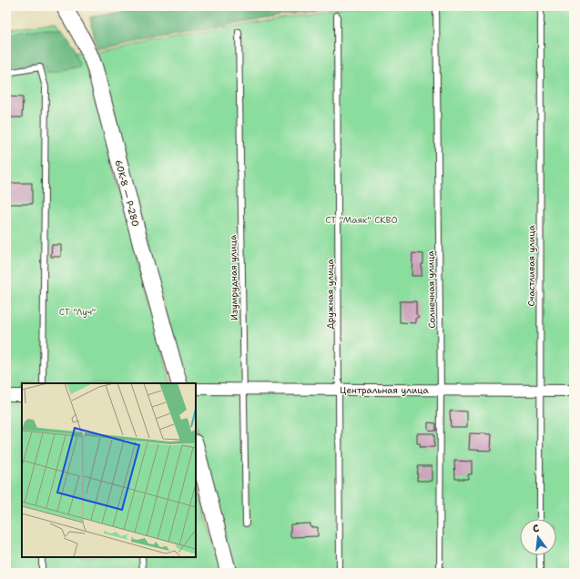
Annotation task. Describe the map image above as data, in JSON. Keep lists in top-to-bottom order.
{
  "streets": {
    "street": ["60К-8 — Р-280", "Центральная улица"],
    "lane": [
      "Счастливая улица",
      "Изумрудная улица",
      "Солнечная улица",
      "Дружная улица"
    ]
  },
  "crossings": [
    ["Счастливая улица", "Центральная улица"],
    ["Изумрудная улица", "Центральная улица"],
    ["Солнечная улица", "Центральная улица"],
    ["Дружная улица", "Центральная улица"]
  ],
  "parks": ["СТ \"Маяк\" СКВО", "СТ \"Луч\""],
  "north": "top"
}
